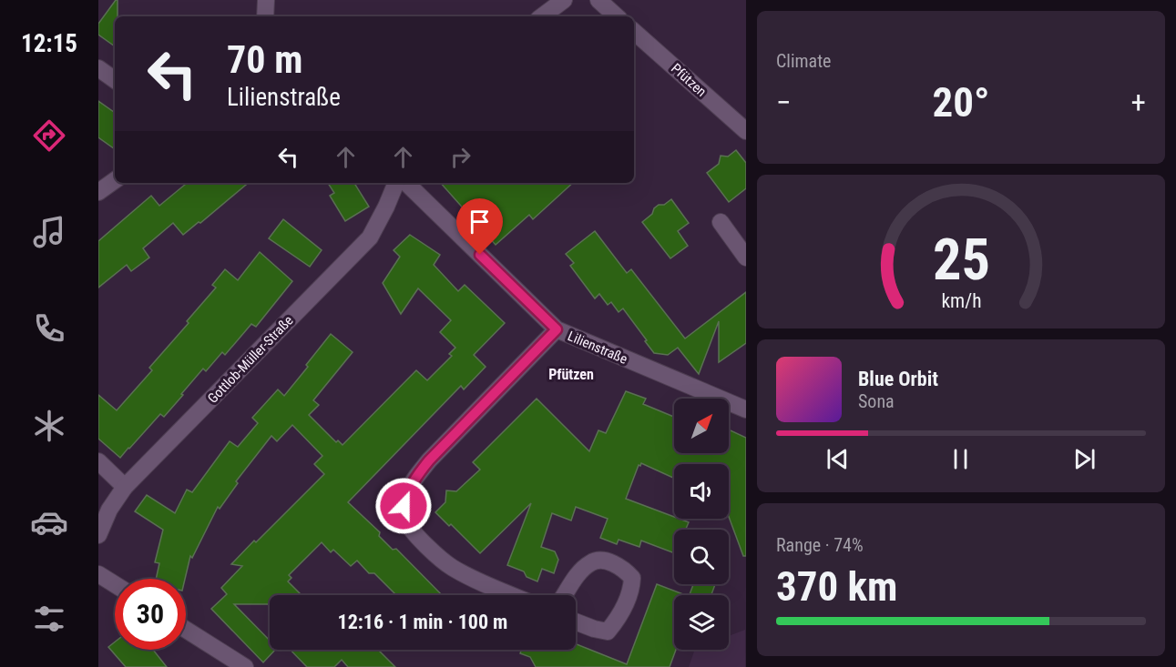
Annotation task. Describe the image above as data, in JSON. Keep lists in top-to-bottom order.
{
  "streets": {
    "street": ["Pfützen", "Lilienstraße", "Gottlob-Müller-Straße"]
  },
  "districts": ["Pfützen"],
  "north": "top right",
  "page": {
    "tabs": "12:15",
    "tile": [
      "Climate",
      ["Range · 74%", "370 km"]
    ],
    "turn": ["70 m", "Lilienstraße"],
    "heat": ["−", "20°", "+"],
    "song": ["Blue Orbit", "Sona"],
    "limit": "30",
    "trip": "12:16 · 1 min · 100 m",
    "gauge": ["25", "km/h"]
  }
}
